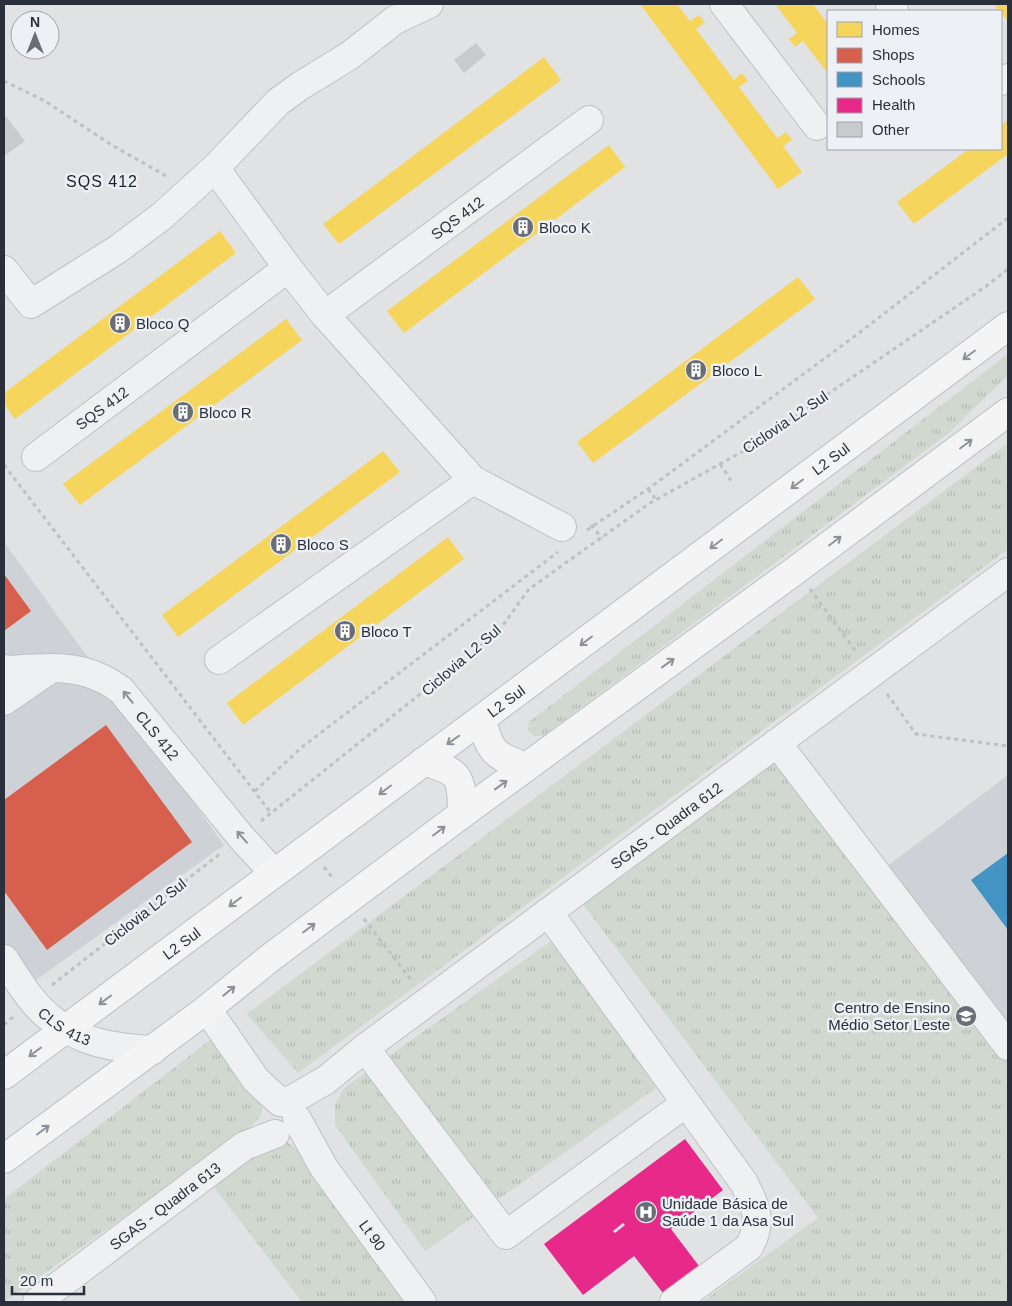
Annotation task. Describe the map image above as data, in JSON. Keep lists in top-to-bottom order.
{
  "streets": {
    "main road": ["L2 Sul"],
    "street": [
      "SQS 412",
      "CLS 412",
      "SGAS - Quadra 612",
      "CLS 413",
      "SGAS - Quadra 613",
      "Lt 90"
    ],
    "path": ["Ciclovia L2 Sul"]
  },
  "crossings": [
    ["Ciclovia L2 Sul", "CLS 412"],
    ["Ciclovia L2 Sul", "CLS 413"],
    ["L2 Sul", "CLS 412"],
    ["L2 Sul", "CLS 413"],
    ["SGAS - Quadra 612", "SGAS - Quadra 613"],
    ["SGAS - Quadra 612", "Lt 90"],
    ["SGAS - Quadra 613", "Lt 90"]
  ],
  "one_way": ["CLS 412"],
  "districts": ["SQS 412"],
  "places": {
    "building": [
      "Bloco K",
      "Bloco Q",
      "Bloco L",
      "Bloco R",
      "Bloco S",
      "Bloco T"
    ],
    "school or university": ["Centro de Ensino Médio Setor Leste"],
    "hospital": ["Unidade Básica de Saúde 1 da Asa Sul"]
  },
  "legend": [
    "Homes",
    "Shops",
    "Schools",
    "Health",
    "Other"
  ],
  "scale_bar": "20 m",
  "north": "top"
}
